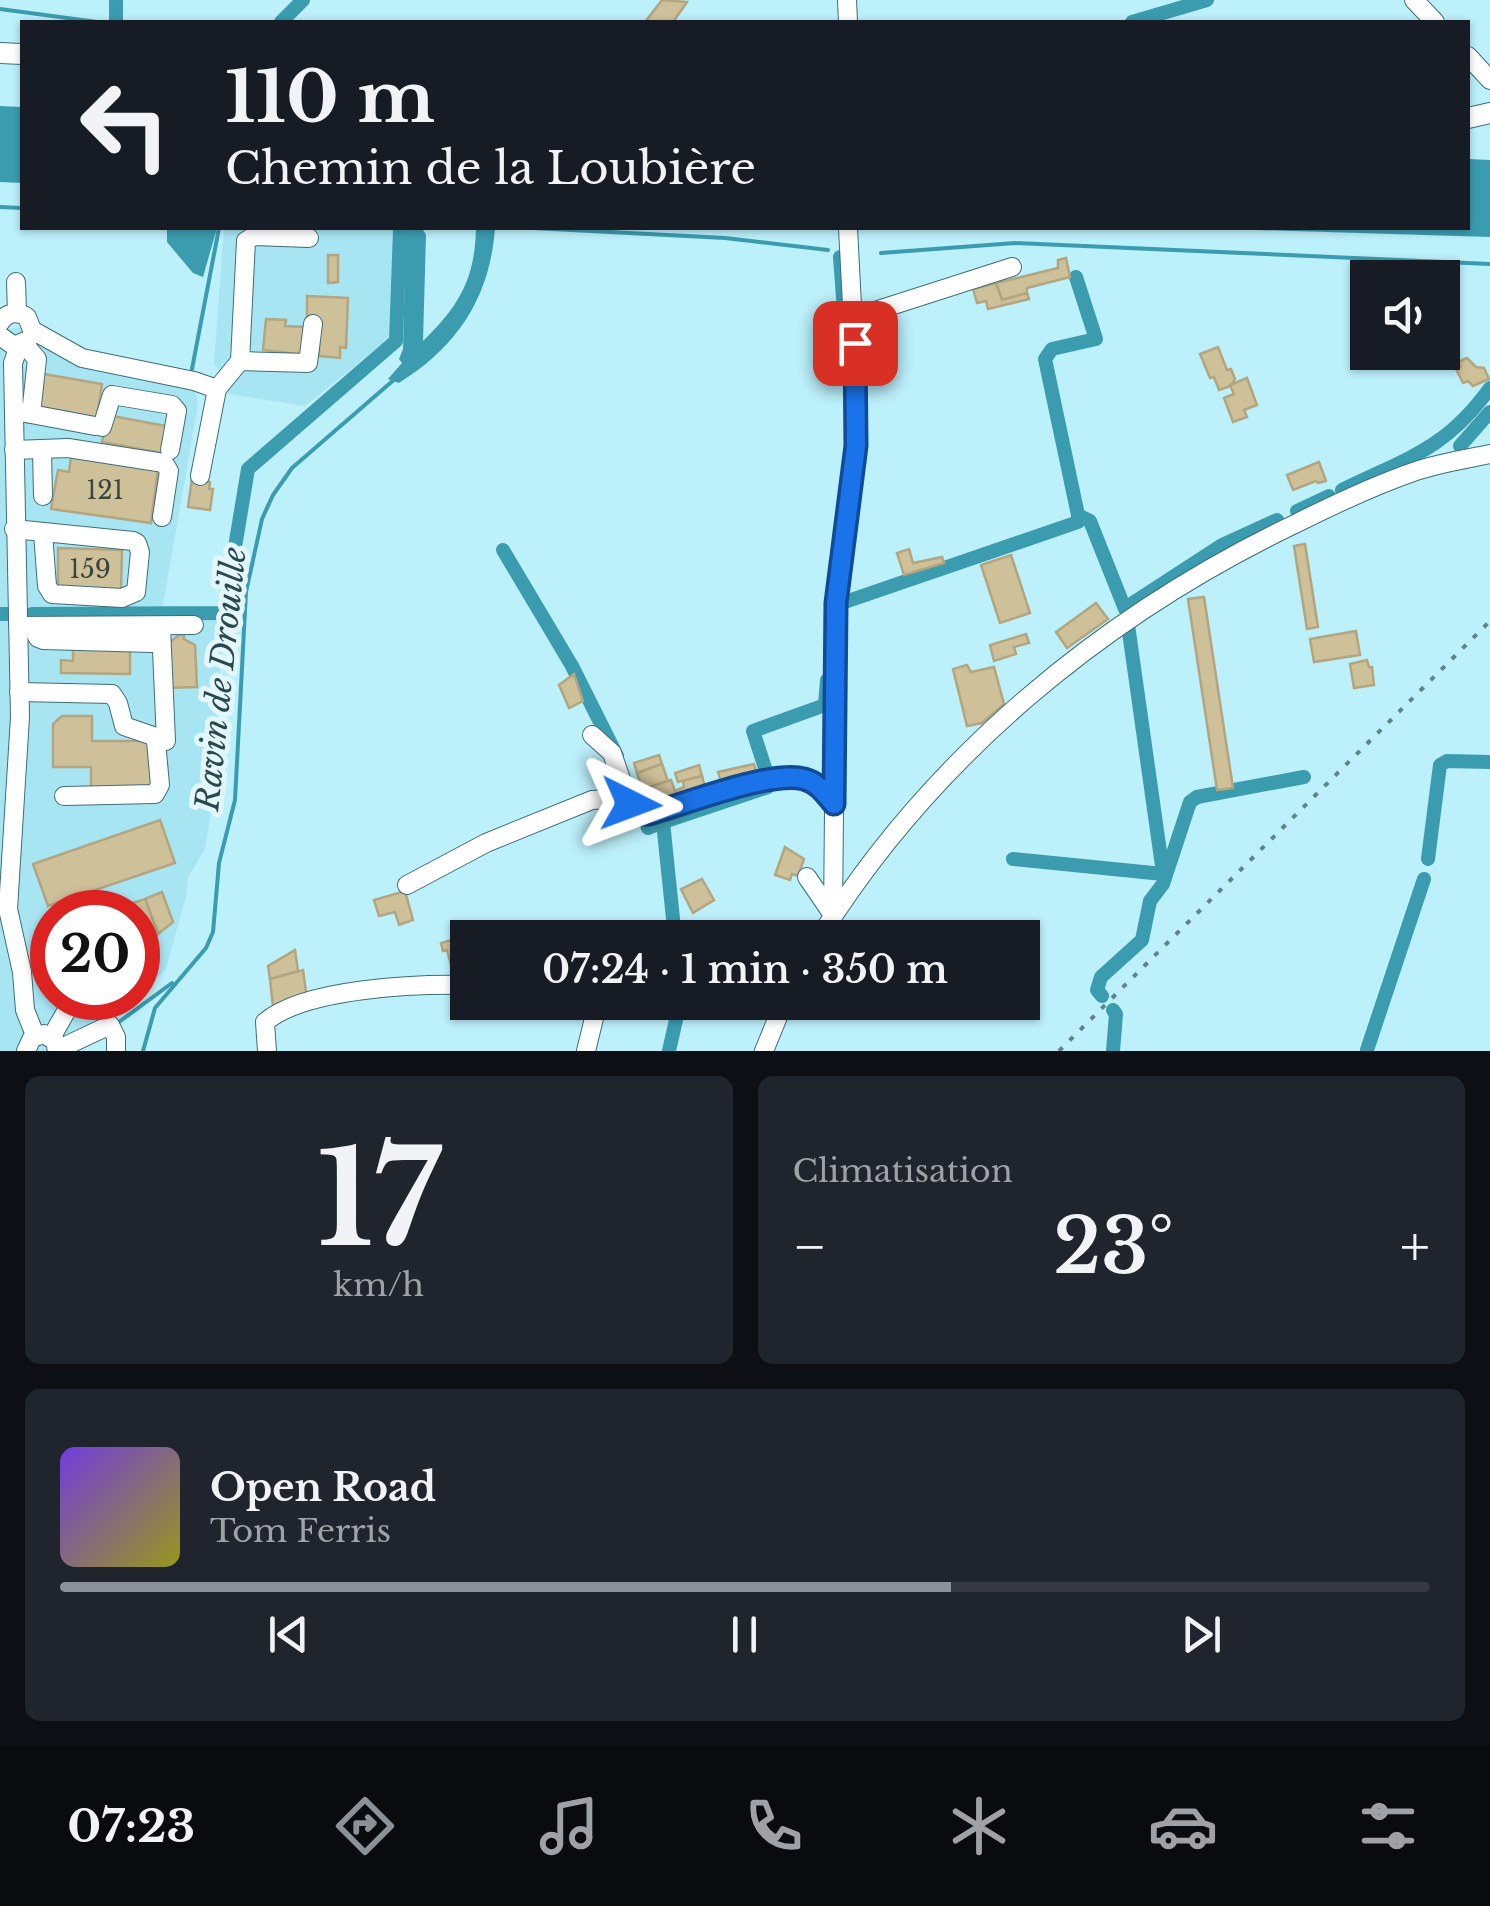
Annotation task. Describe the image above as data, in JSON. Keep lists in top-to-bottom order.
{
  "water": ["Ravin de Drouille"],
  "house_numbers": ["121", "159"],
  "page": {
    "turn": ["110 m", "Chemin de la Loubière"],
    "limit": "20",
    "trip": "07:24 · 1 min · 350 m",
    "tile": [
      ["17", "km/h"],
      "Climatisation"
    ],
    "heat": ["−", "23°", "+"],
    "song": ["Open Road", "Tom Ferris"],
    "tabs": "07:23"
  }
}
